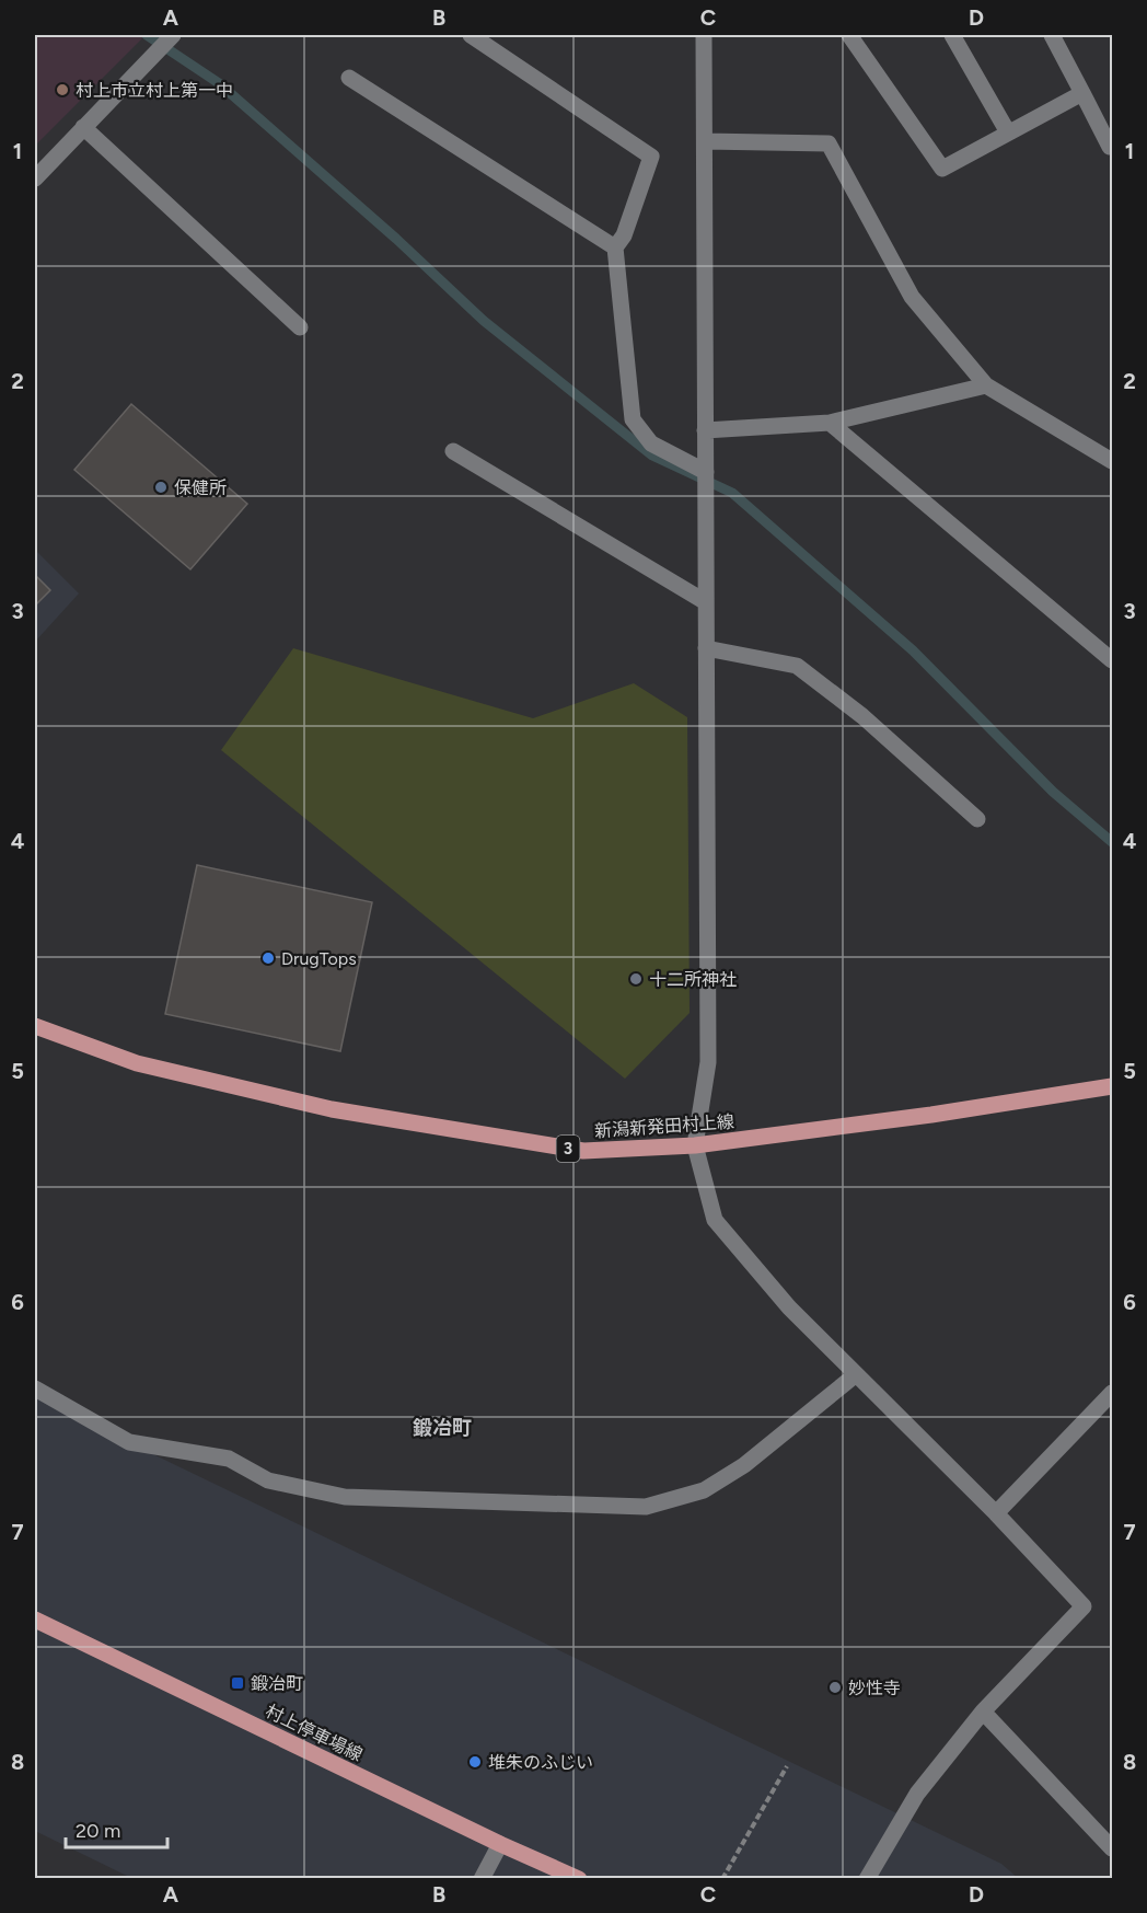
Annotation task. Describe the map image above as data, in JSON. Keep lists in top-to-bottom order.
{
  "streets": {
    "main road": ["新潟新発田村上線", "3", "村上停車場線"]
  },
  "districts": ["鍛冶町"],
  "places": {
    "other": [
      "村上市立村上第一中",
      "保健所",
      "DrugTops",
      "十二所神社",
      "妙性寺",
      "堆朱のふじい"
    ],
    "transit": ["鍛冶町"]
  },
  "scale_bar": "20 m",
  "grid": {
    "columns": [
      "A",
      "B",
      "C",
      "D"
    ],
    "rows": [
      "1",
      "2",
      "3",
      "4",
      "5",
      "6",
      "7",
      "8"
    ]
  }
}
